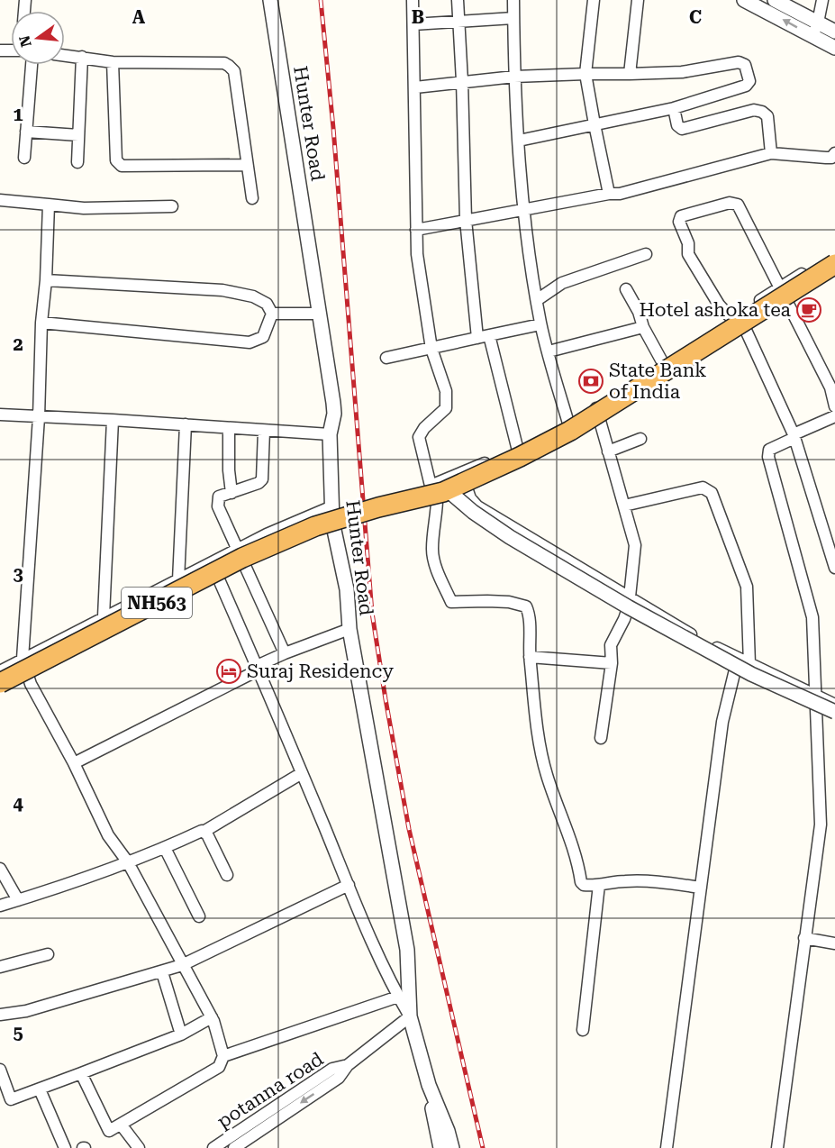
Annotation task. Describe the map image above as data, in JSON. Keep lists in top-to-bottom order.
{
  "streets": {
    "highway": ["NH563"],
    "street": ["Hunter Road", "potanna road"]
  },
  "crossings": [
    ["Hunter Road", "potanna road"]
  ],
  "places": {
    "cafe": ["Hotel ashoka tea"],
    "bank": ["State Bank of India"],
    "hotel": ["Suraj Residency"]
  },
  "north": "left",
  "grid": {
    "columns": ["A", "B", "C"],
    "rows": [
      "1",
      "2",
      "3",
      "4",
      "5"
    ]
  }
}
